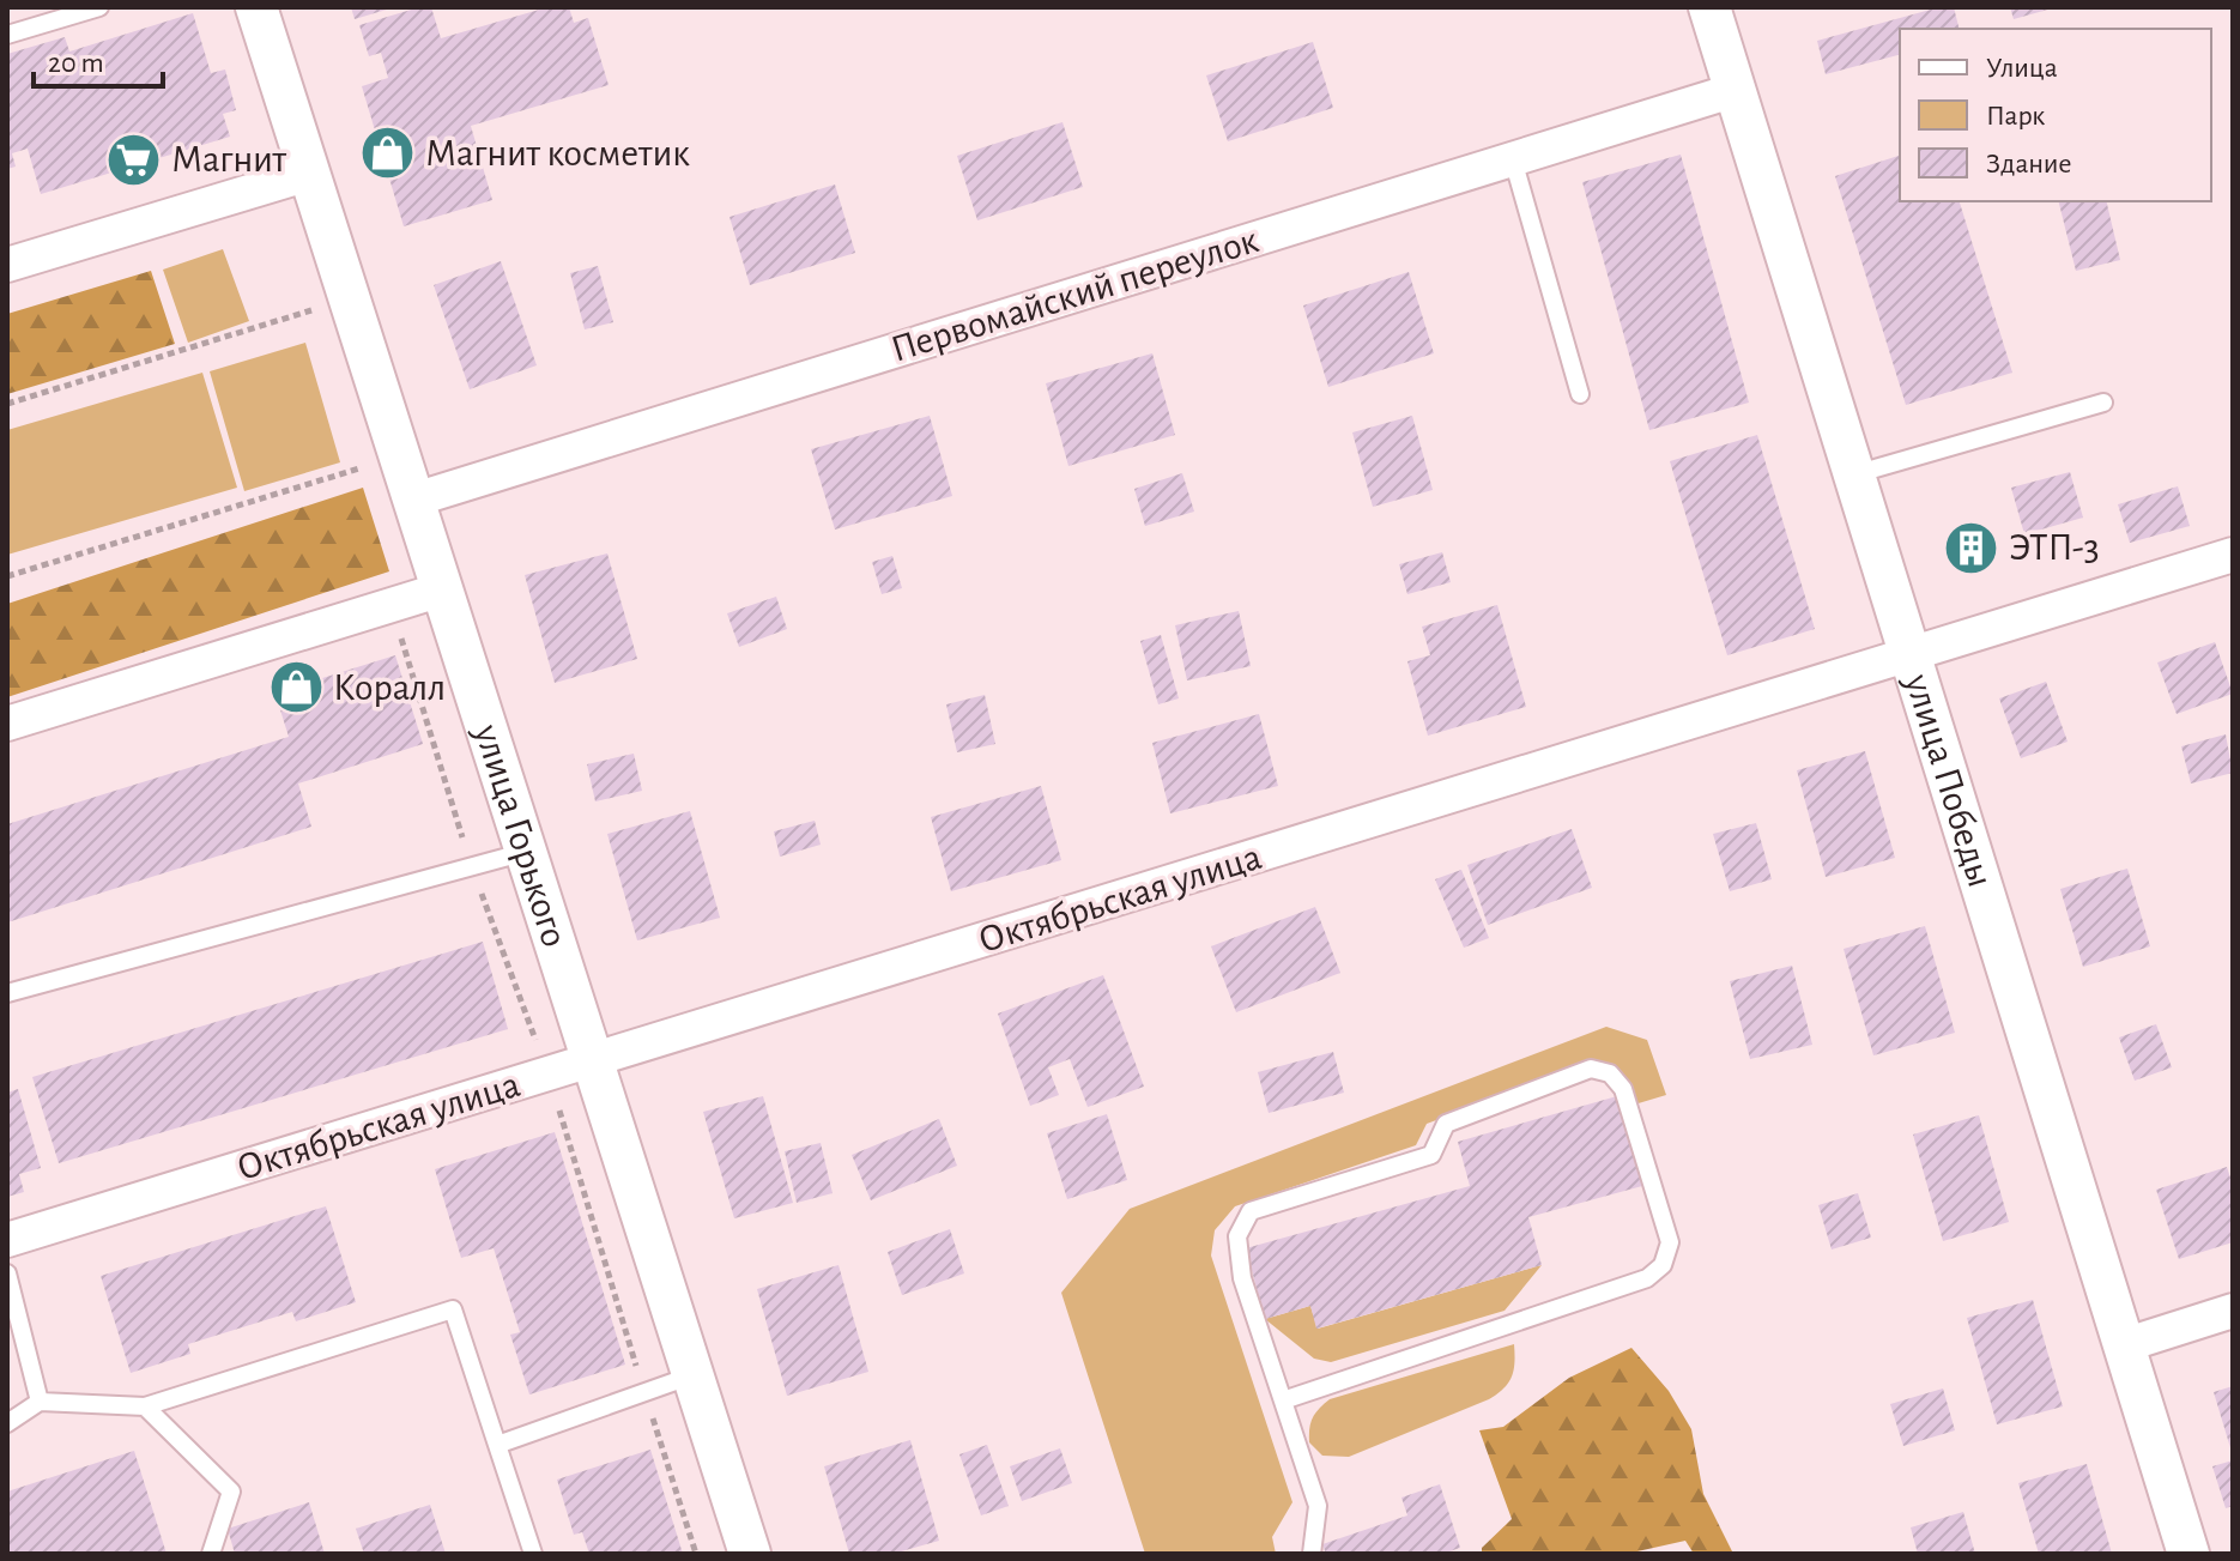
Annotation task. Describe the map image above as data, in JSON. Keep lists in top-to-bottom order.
{
  "streets": {
    "street": [
      "Первомайский переулок",
      "улица Победы",
      "улица Горького",
      "Октябрьская улица"
    ]
  },
  "crossings": [
    ["Первомайский переулок", "улица Победы"],
    ["Первомайский переулок", "улица Горького"],
    ["улица Победы", "Октябрьская улица"],
    ["улица Горького", "Октябрьская улица"]
  ],
  "places": {
    "shop": ["Магнит косметик", "Коралл"],
    "supermarket": ["Магнит"],
    "building": ["ЭТП-3"]
  },
  "legend": ["Улица", "Парк", "Здание"],
  "scale_bar": "20 m"
}
